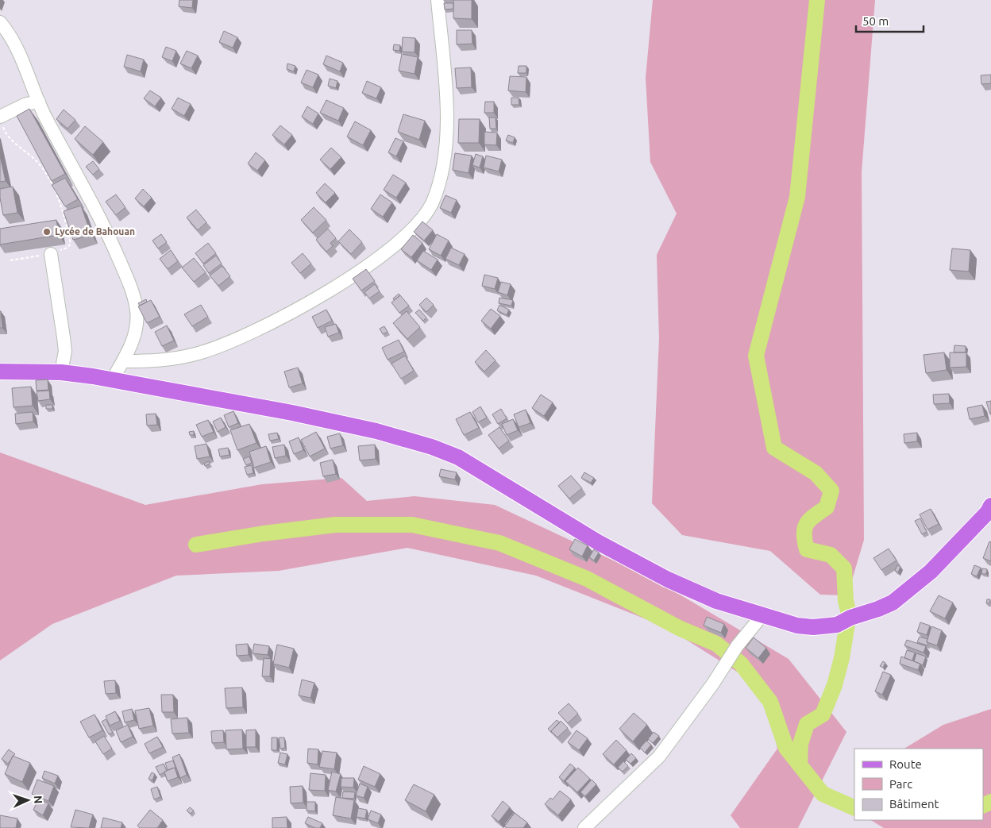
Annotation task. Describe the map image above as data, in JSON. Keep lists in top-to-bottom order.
{
  "places": ["Lycée de Bahouan"],
  "legend": ["Route", "Parc", "Bâtiment"],
  "scale_bar": "50 m",
  "north": "right"
}
